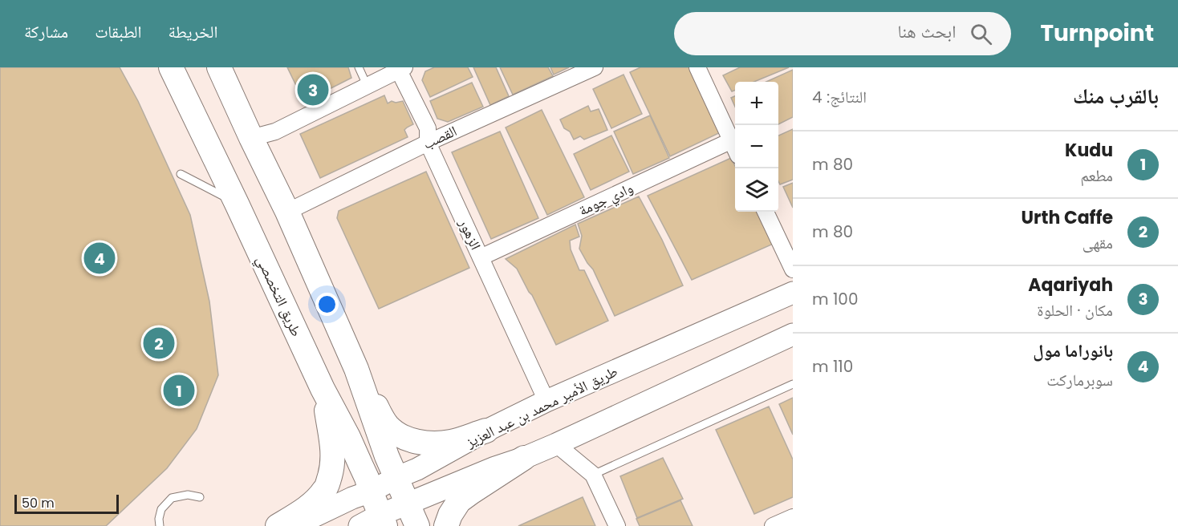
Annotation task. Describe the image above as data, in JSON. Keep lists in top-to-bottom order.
{
  "streets": {
    "main road": ["طريق التخصصي", "طريق الأمير محمد بن عبد العزيز"],
    "street": ["القصب", "وادي جومة", "الزهور"]
  },
  "crossings": [
    ["القصب", "الزهور"],
    ["وادي جومة", "الزهور"],
    ["الزهور", "طريق الأمير محمد بن عبد العزيز"],
    ["طريق التخصصي", "طريق الأمير محمد بن عبد العزيز"]
  ],
  "scale_bar": "50 m",
  "page": {
    "header": "Turnpoint",
    "search": "ابحث هنا",
    "nav": ["الخريطة", "الطبقات", "مشاركة"],
    "heading": ["بالقرب منك", "النتائج: 4"],
    "pins": [
      "3",
      "4",
      "2",
      "1"
    ],
    "map_buttons": ["+", "−"],
    "list": [
      {
        "mark": "1",
        "name": "Kudu",
        "note": "مطعم",
        "value": "80 m"
      },
      {
        "mark": "2",
        "name": "Urth Caffe",
        "note": "مقهى",
        "value": "80 m"
      },
      {
        "mark": "3",
        "name": "Aqariyah",
        "note": "مكان · الحلوة",
        "value": "100 m"
      },
      {
        "mark": "4",
        "name": "بانوراما مول",
        "note": "سوبرماركت",
        "value": "110 m"
      }
    ],
    "scale": "50 m"
  }
}
